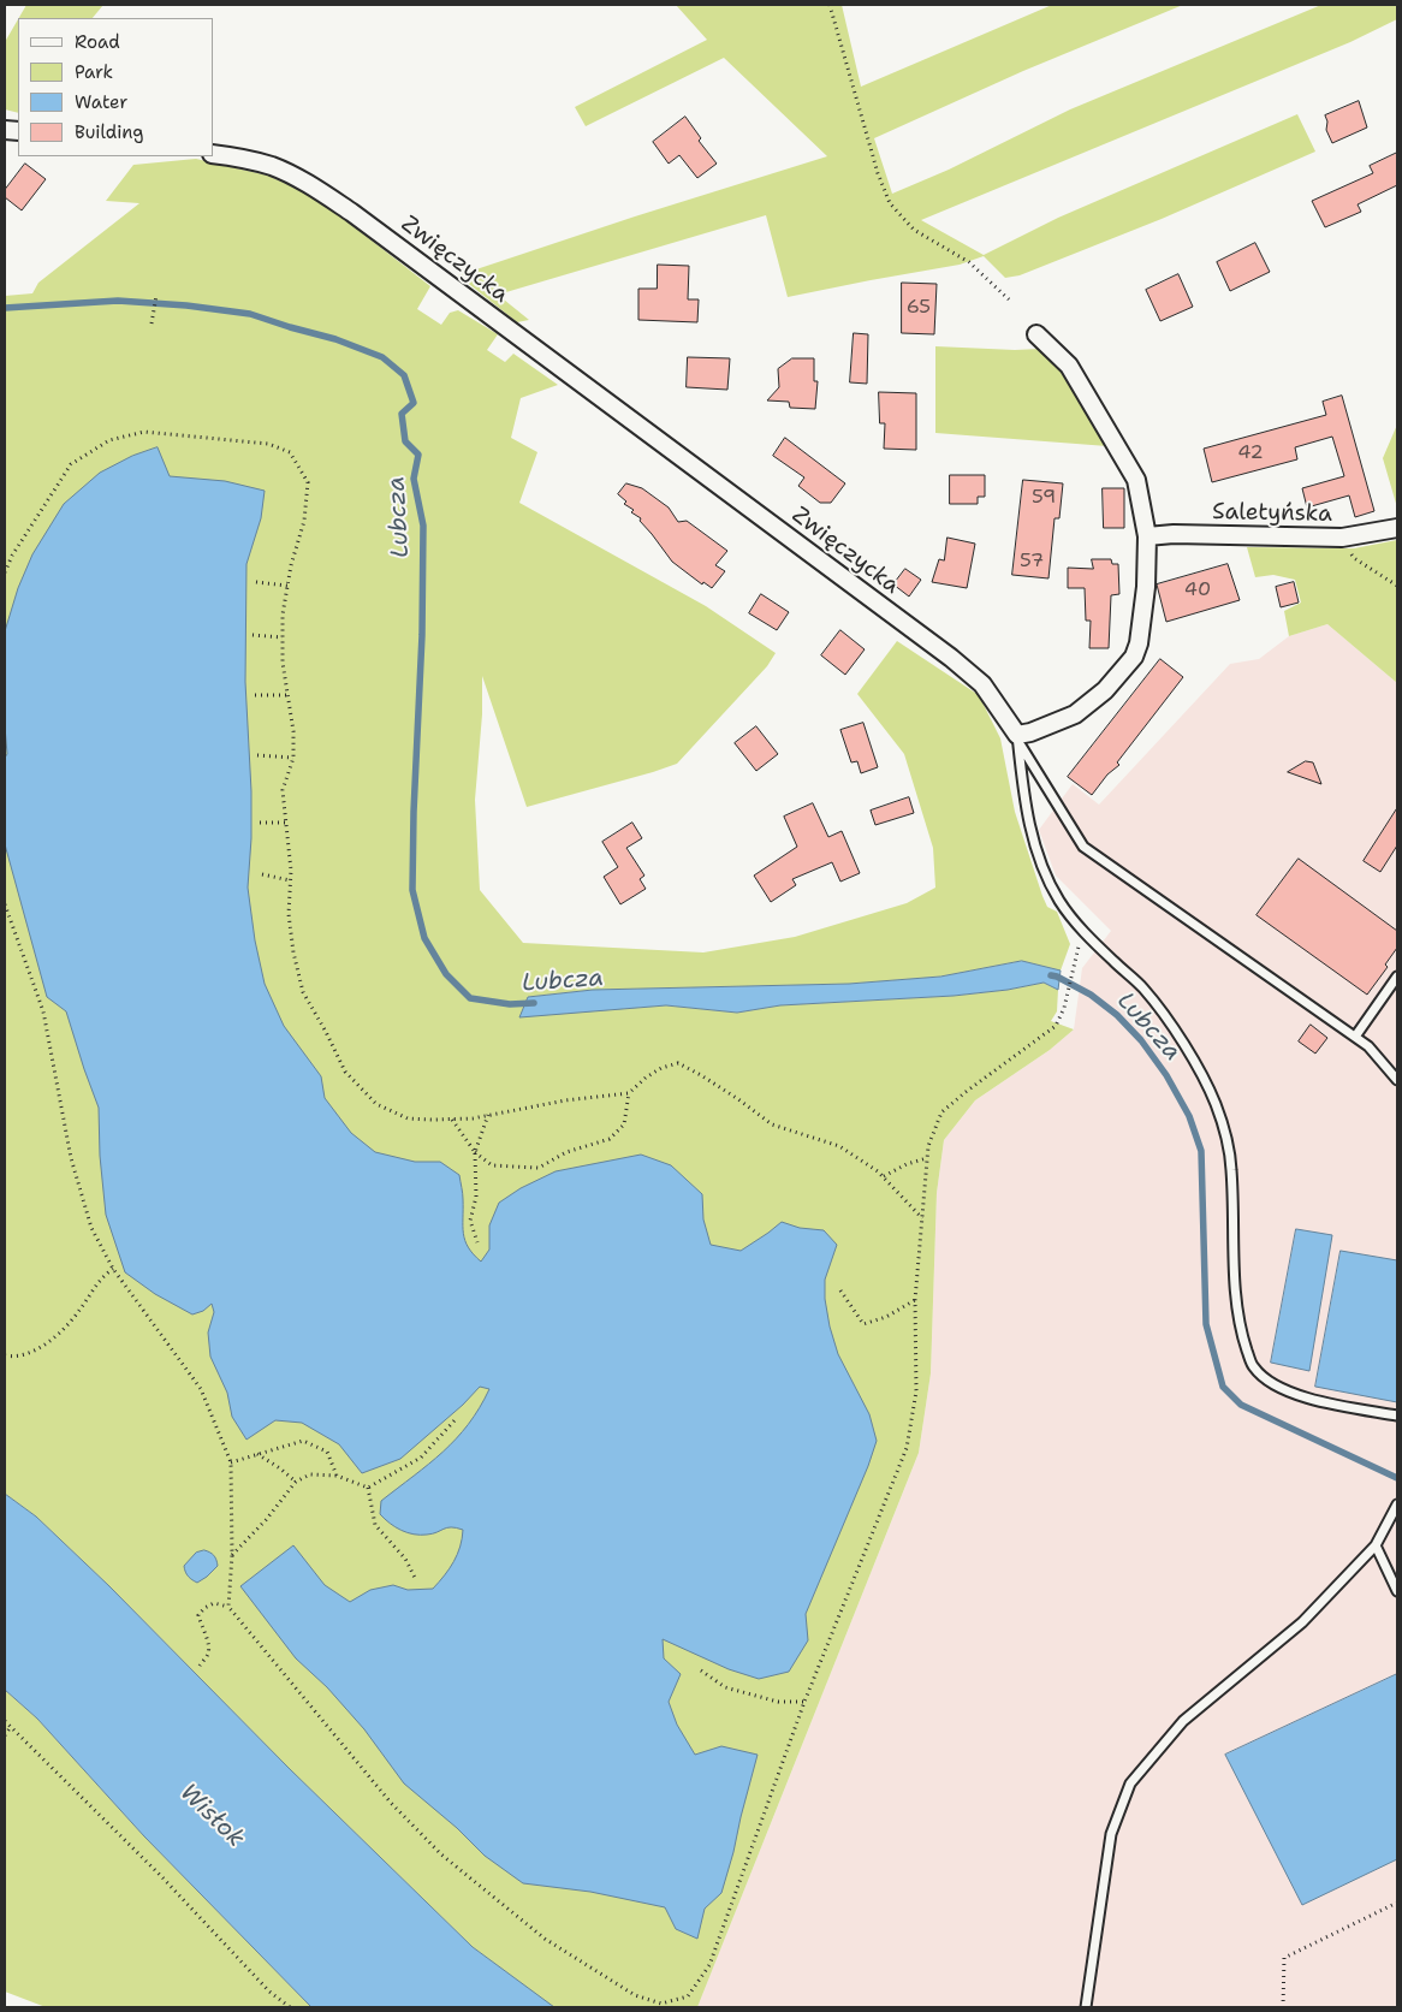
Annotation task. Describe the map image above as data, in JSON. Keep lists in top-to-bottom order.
{
  "streets": {
    "street": ["Zwięczycka", "Saletyńska"]
  },
  "water": ["Lubcza", "Wisłok"],
  "house_numbers": [
    "65",
    "42",
    "59",
    "57",
    "40"
  ],
  "legend": [
    "Road",
    "Park",
    "Water",
    "Building"
  ]
}
